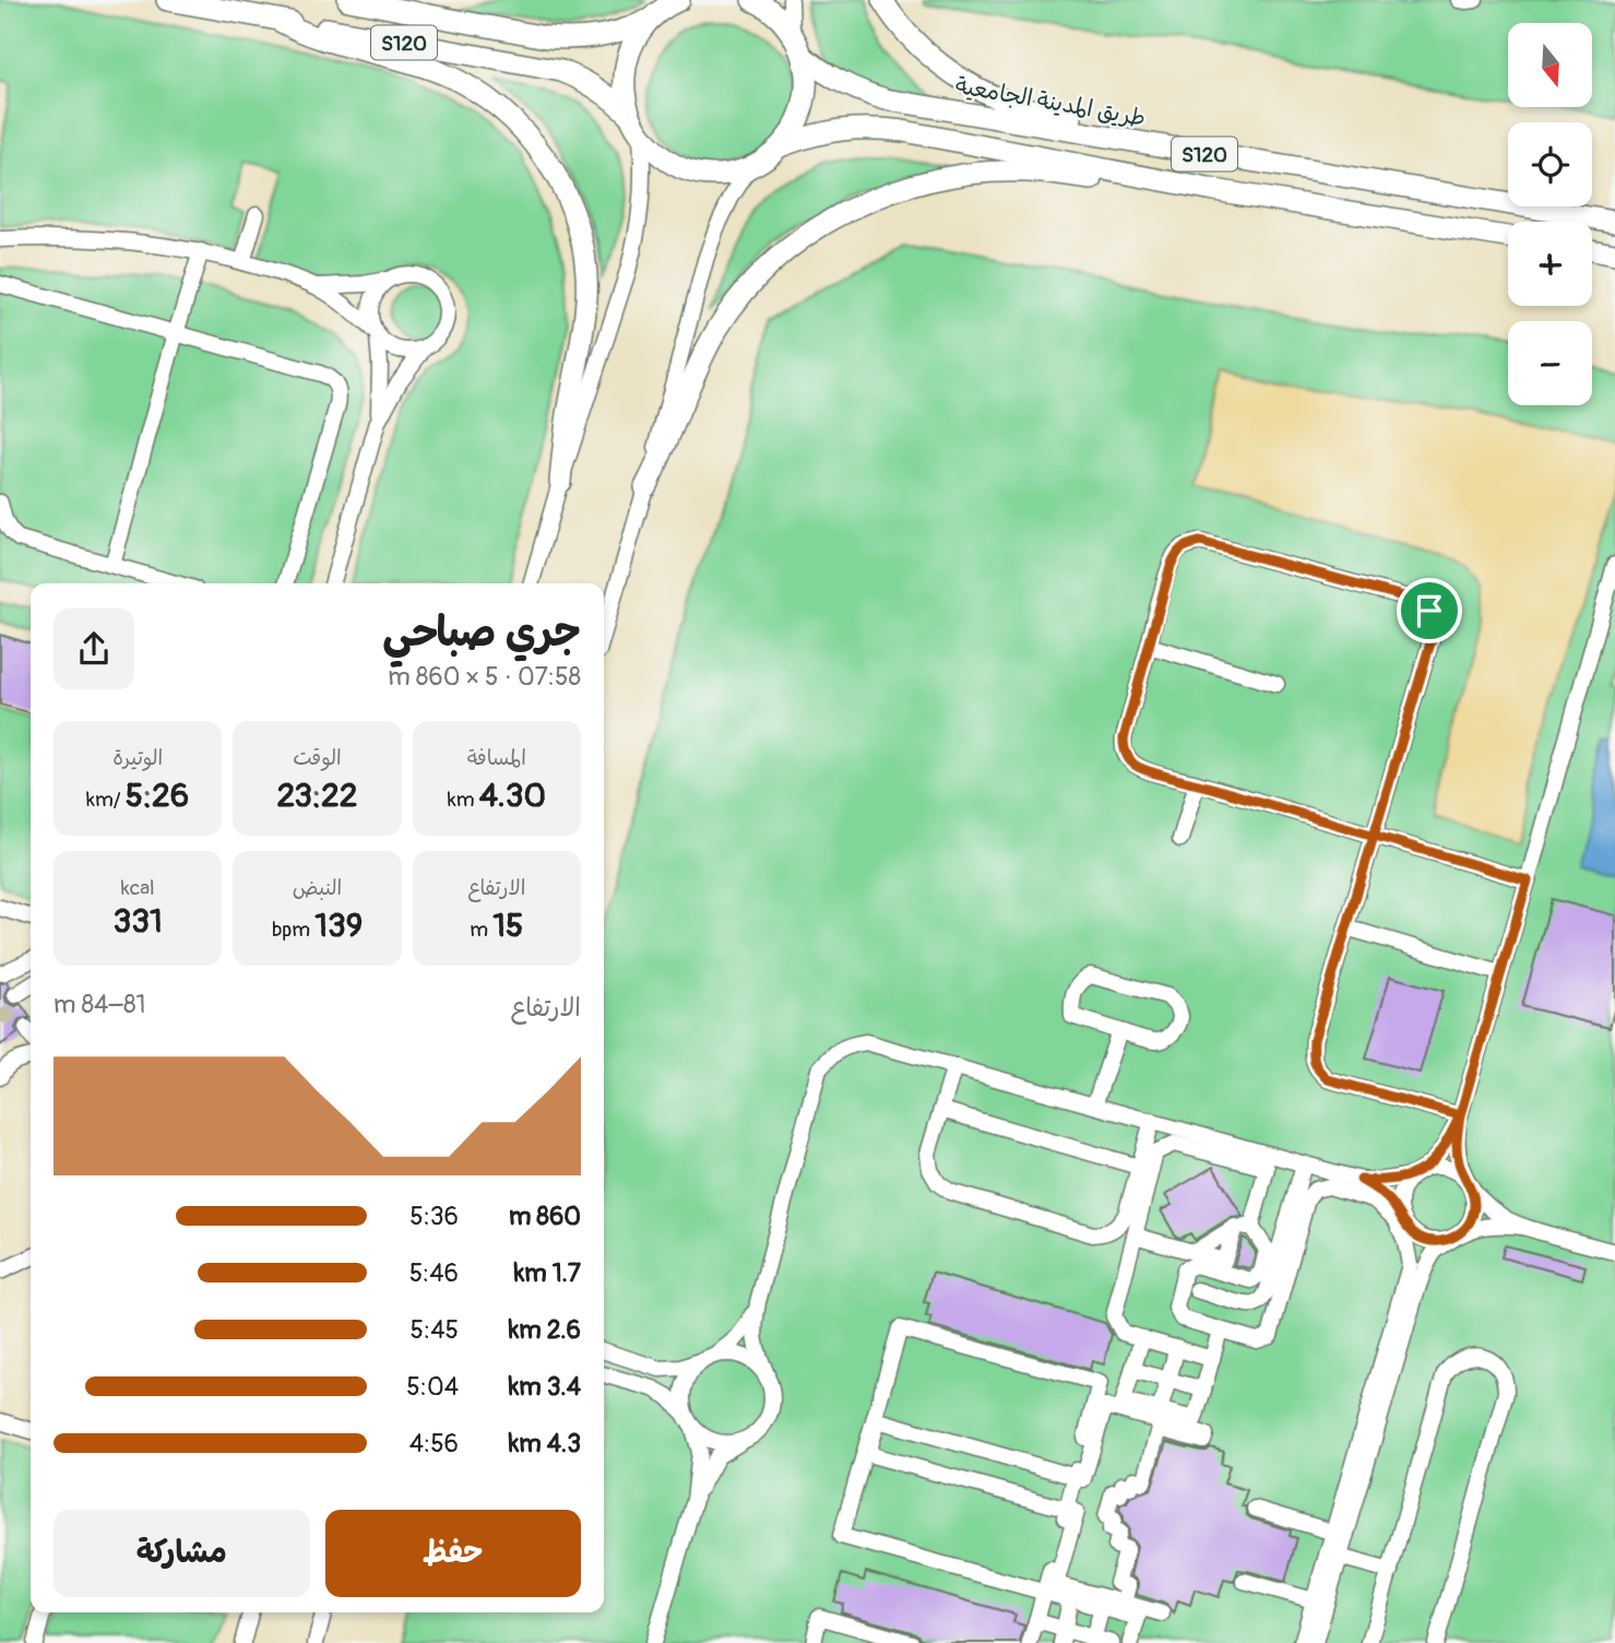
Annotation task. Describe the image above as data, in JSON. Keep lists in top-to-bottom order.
{
  "streets": {
    "main road": ["S120", "طريق المدينة الجامعية"]
  },
  "north": "bottom",
  "page": {
    "map_buttons": ["+", "−"],
    "heading": ["جري صباحي", "07:58 · 5 × 860 m"],
    "stats": [
      ["المسافة", "4.30 km"],
      ["الوقت", "23:22"],
      ["الوتيرة", "5:26 /km"],
      ["الارتفاع", "15 m"],
      ["النبض", "139 bpm"],
      ["kcal", "331"]
    ],
    "chart": ["الارتفاع", "81–84 m"],
    "list": [
      {
        "name": "860 m",
        "note": "5:36"
      },
      {
        "name": "1.7 km",
        "note": "5:46"
      },
      {
        "name": "2.6 km",
        "note": "5:45"
      },
      {
        "name": "3.4 km",
        "note": "5:04"
      },
      {
        "name": "4.3 km",
        "note": "4:56"
      }
    ],
    "buttons": ["حفظ", "مشاركة"]
  }
}
